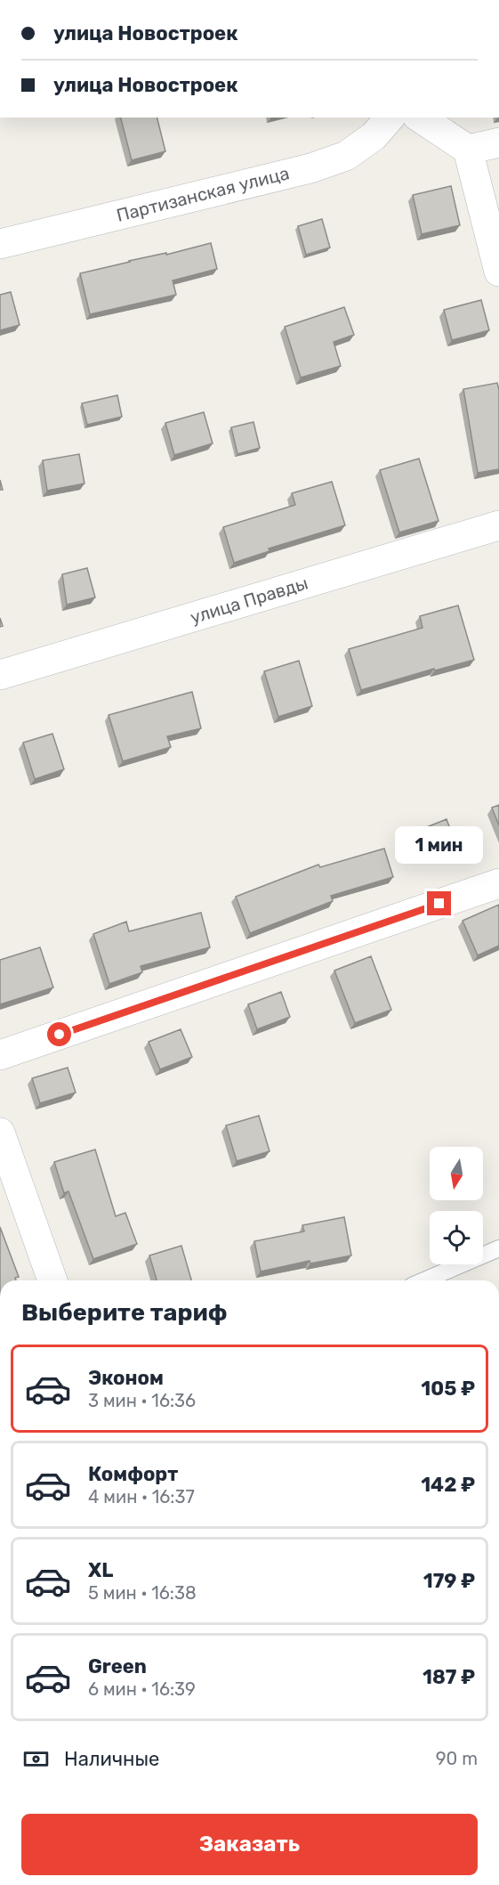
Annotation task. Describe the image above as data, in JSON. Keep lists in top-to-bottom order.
{
  "streets": {
    "street": ["Партизанская улица", "улица Правды"]
  },
  "north": "bottom",
  "page": {
    "banner": ["улица Новостроек", "улица Новостроек"],
    "bubble": "1 мин",
    "heading": "Выберите тариф",
    "list": [
      {
        "name": "Эконом",
        "note": "3 мин · 16:36",
        "value": "105 ₽"
      },
      {
        "name": "Комфорт",
        "note": "4 мин · 16:37",
        "value": "142 ₽"
      },
      {
        "name": "XL",
        "note": "5 мин · 16:38",
        "value": "179 ₽"
      },
      {
        "name": "Green",
        "note": "6 мин · 16:39",
        "value": "187 ₽"
      }
    ],
    "pay": ["Наличные", "90 m"],
    "buttons": "Заказать"
  }
}
